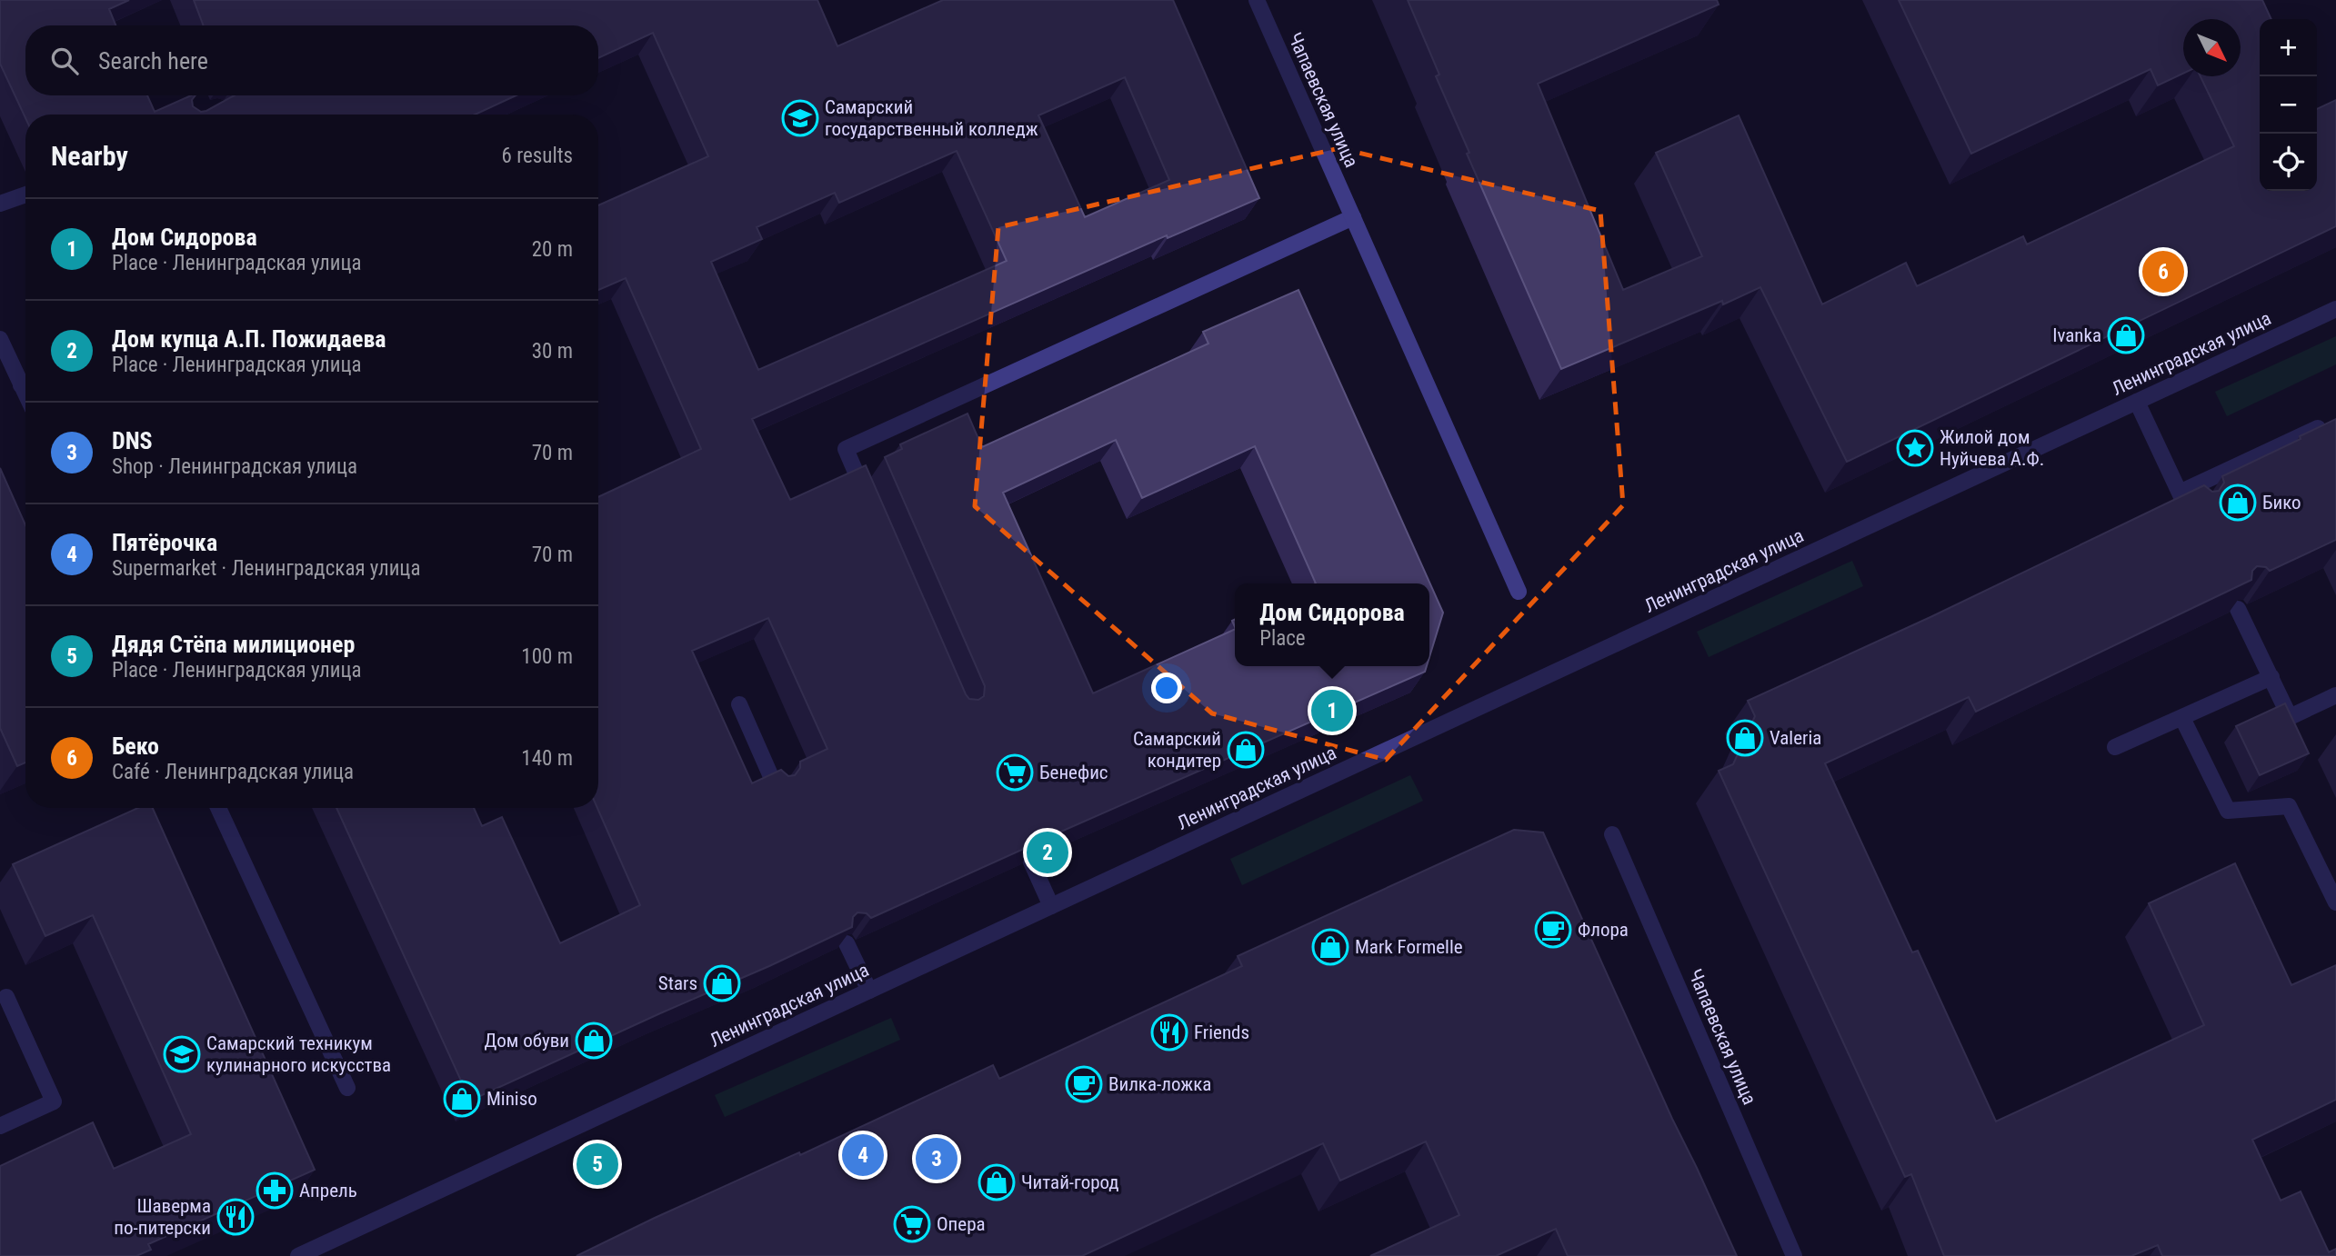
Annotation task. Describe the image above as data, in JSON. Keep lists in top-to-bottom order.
{
  "streets": {
    "street": ["Чапаевская улица", "Ленинградская улица"]
  },
  "places": {
    "school or university": ["Самарский государственный колледж", "Самарский техникум кулинарного искусства"],
    "shop": [
      "Ivanka",
      "Бико",
      "Valeria",
      "Самарский кондитер",
      "Mark Formelle",
      "Stars",
      "Дом обуви",
      "Miniso",
      "Читай-город"
    ],
    "place": ["Жилой дом Нуйчева А.Ф."],
    "supermarket": ["Бенефис", "Опера"],
    "cafe": ["Флора", "Вилка-ложка"],
    "restaurant": ["Friends", "Шаверма по-питерски"],
    "pharmacy": ["Апрель"]
  },
  "north": "bottom right",
  "page": {
    "map_buttons": ["+", "−"],
    "search": "Search here",
    "heading": ["Nearby", "6 results"],
    "list": [
      {
        "mark": "1",
        "name": "Дом Сидорова",
        "note": "Place · Ленинградская улица",
        "value": "20 m"
      },
      {
        "mark": "2",
        "name": "Дом купца А.П. Пожидаева",
        "note": "Place · Ленинградская улица",
        "value": "30 m"
      },
      {
        "mark": "3",
        "name": "DNS",
        "note": "Shop · Ленинградская улица",
        "value": "70 m"
      },
      {
        "mark": "4",
        "name": "Пятёрочка",
        "note": "Supermarket · Ленинградская улица",
        "value": "70 m"
      },
      {
        "mark": "5",
        "name": "Дядя Стёпа милиционер",
        "note": "Place · Ленинградская улица",
        "value": "100 m"
      },
      {
        "mark": "6",
        "name": "Беко",
        "note": "Café · Ленинградская улица",
        "value": "140 m"
      }
    ],
    "pins": [
      "6",
      "1",
      "2",
      "4",
      "3",
      "5"
    ],
    "popup": ["Дом Сидорова", "Place"]
  }
}
